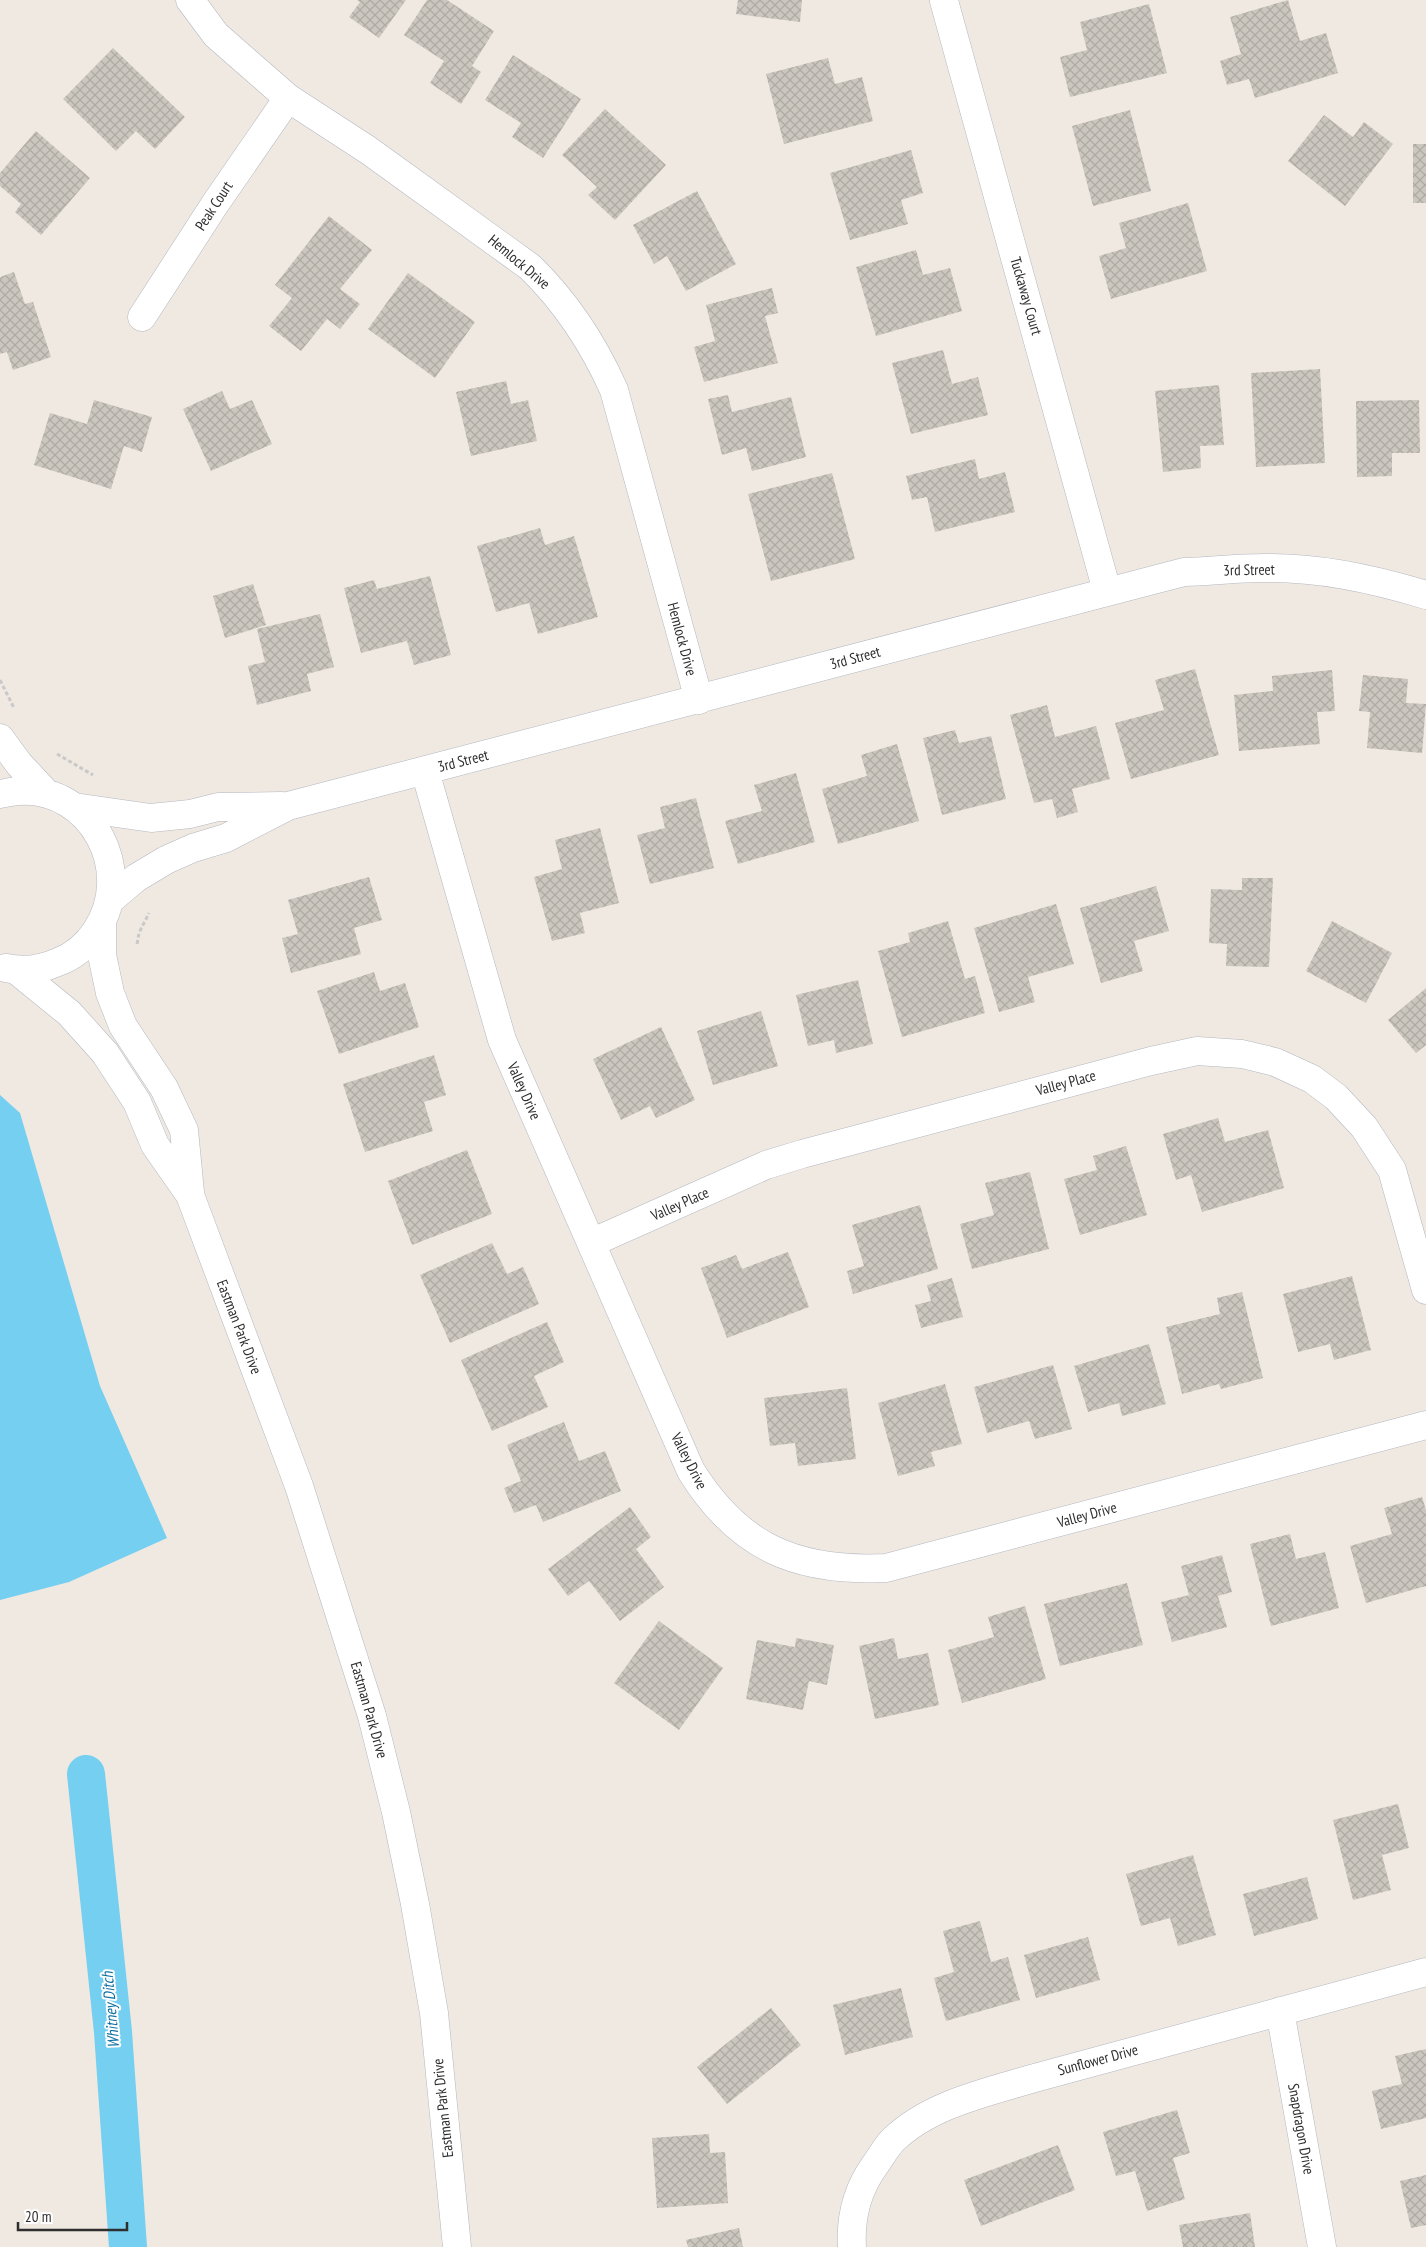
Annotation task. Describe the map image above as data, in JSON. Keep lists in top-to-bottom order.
{
  "streets": {
    "street": [
      "Peak Court",
      "Hemlock Drive",
      "Tuckaway Court",
      "3rd Street",
      "Valley Place",
      "Valley Drive",
      "Eastman Park Drive",
      "Sunflower Drive",
      "Snapdragon Drive"
    ]
  },
  "crossings": [
    ["Peak Court", "Hemlock Drive"],
    ["Hemlock Drive", "3rd Street"],
    ["Tuckaway Court", "3rd Street"],
    ["3rd Street", "Valley Drive"],
    ["3rd Street", "Eastman Park Drive"],
    ["Valley Place", "Valley Drive"],
    ["Sunflower Drive", "Snapdragon Drive"]
  ],
  "water": ["Whitney Ditch"],
  "scale_bar": "20 m"
}
